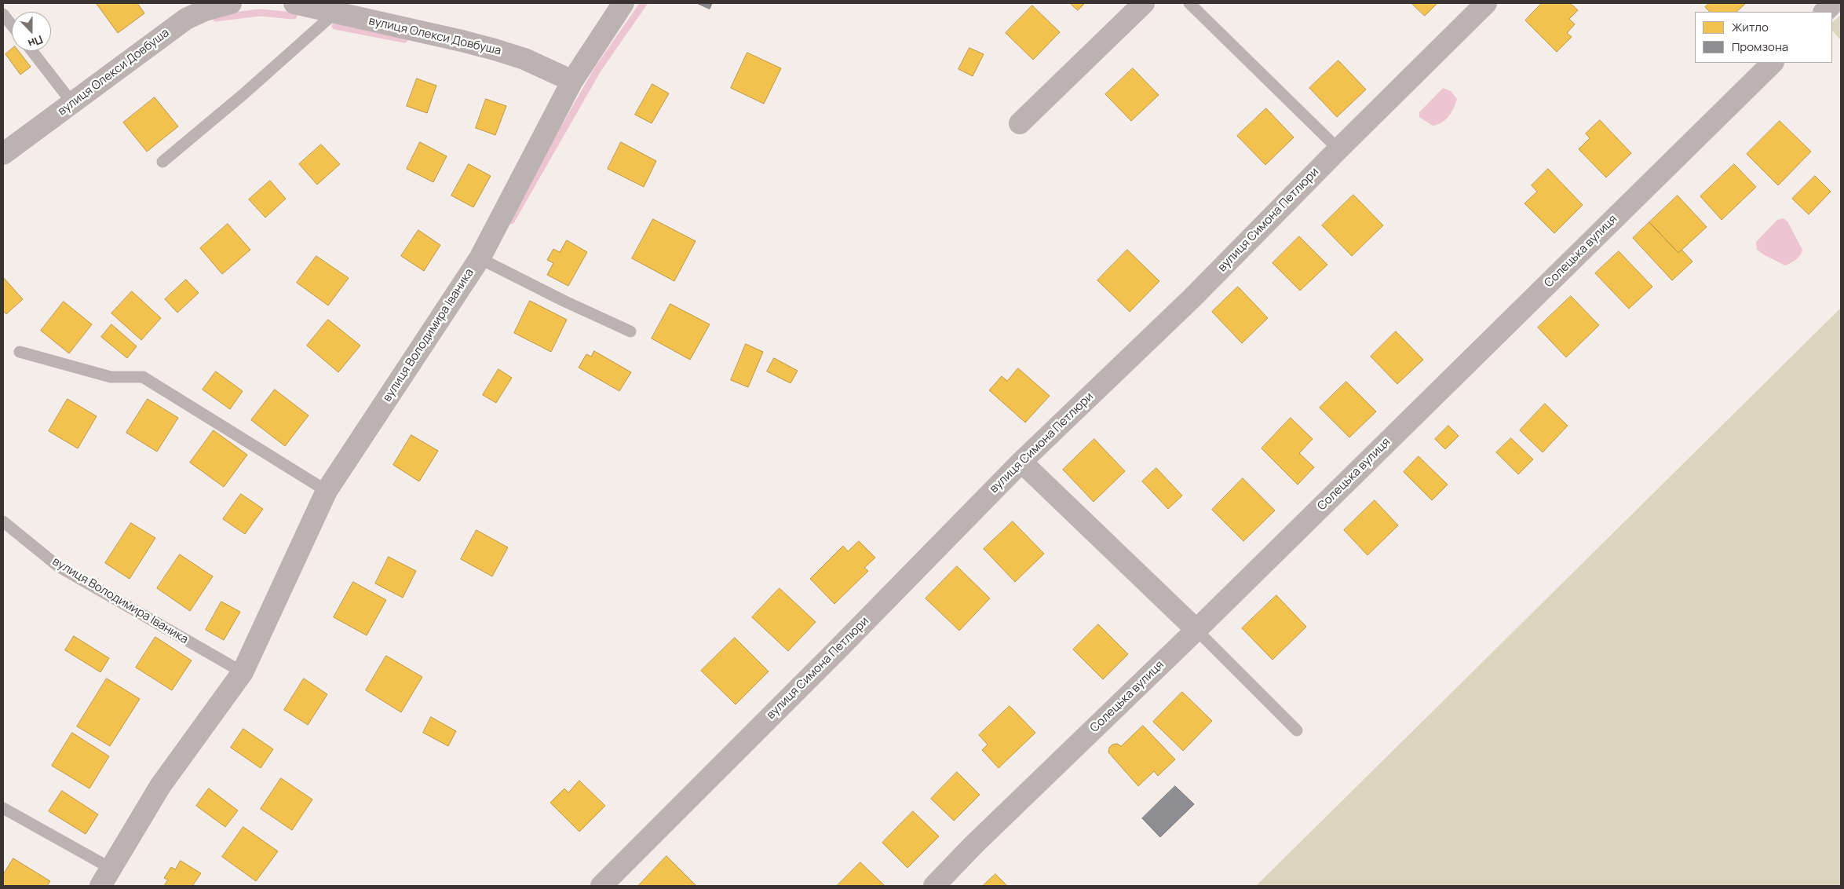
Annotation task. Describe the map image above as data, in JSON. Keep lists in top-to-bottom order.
{
  "streets": {
    "street": [
      "вулиця Олекси Довбуша",
      "вулиця Симона Петлюри",
      "Солецька вулиця",
      "вулиця Володимира Іваника"
    ]
  },
  "crossings": [
    ["вулиця Олекси Довбуша", "вулиця Володимира Іваника"]
  ],
  "legend": ["Житло", "Промзона"],
  "north": "bottom"
}
